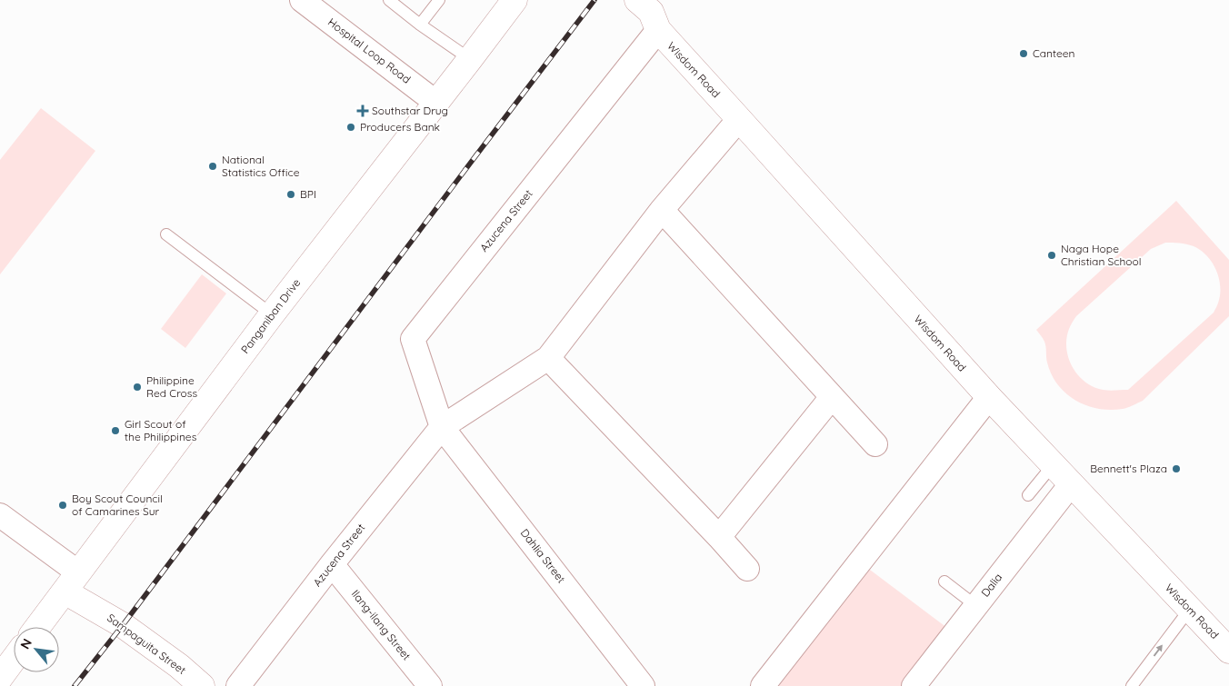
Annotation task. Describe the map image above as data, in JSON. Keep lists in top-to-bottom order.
{
  "streets": {
    "street": [
      "Hospital Loop Road",
      "Wisdom Road",
      "Azucena Street",
      "Panganiban Drive",
      "Dahlia Street",
      "Dalia",
      "Ilang-ilang Street",
      "Sampaguita Street"
    ]
  },
  "crossings": [
    ["Hospital Loop Road", "Panganiban Drive"],
    ["Wisdom Road", "Azucena Street"],
    ["Wisdom Road", "Dalia"],
    ["Azucena Street", "Dahlia Street"],
    ["Azucena Street", "Ilang-ilang Street"],
    ["Panganiban Drive", "Sampaguita Street"]
  ],
  "places": {
    "other": [
      "Canteen",
      "Producers Bank",
      "National Statistics Office",
      "BPI",
      "Naga Hope Christian School",
      "Philippine Red Cross",
      "Girl Scout of the Philippines",
      "Bennett's Plaza",
      "Boy Scout Council of Camarines Sur"
    ],
    "health": ["Southstar Drug"]
  },
  "north": "top left"
}
